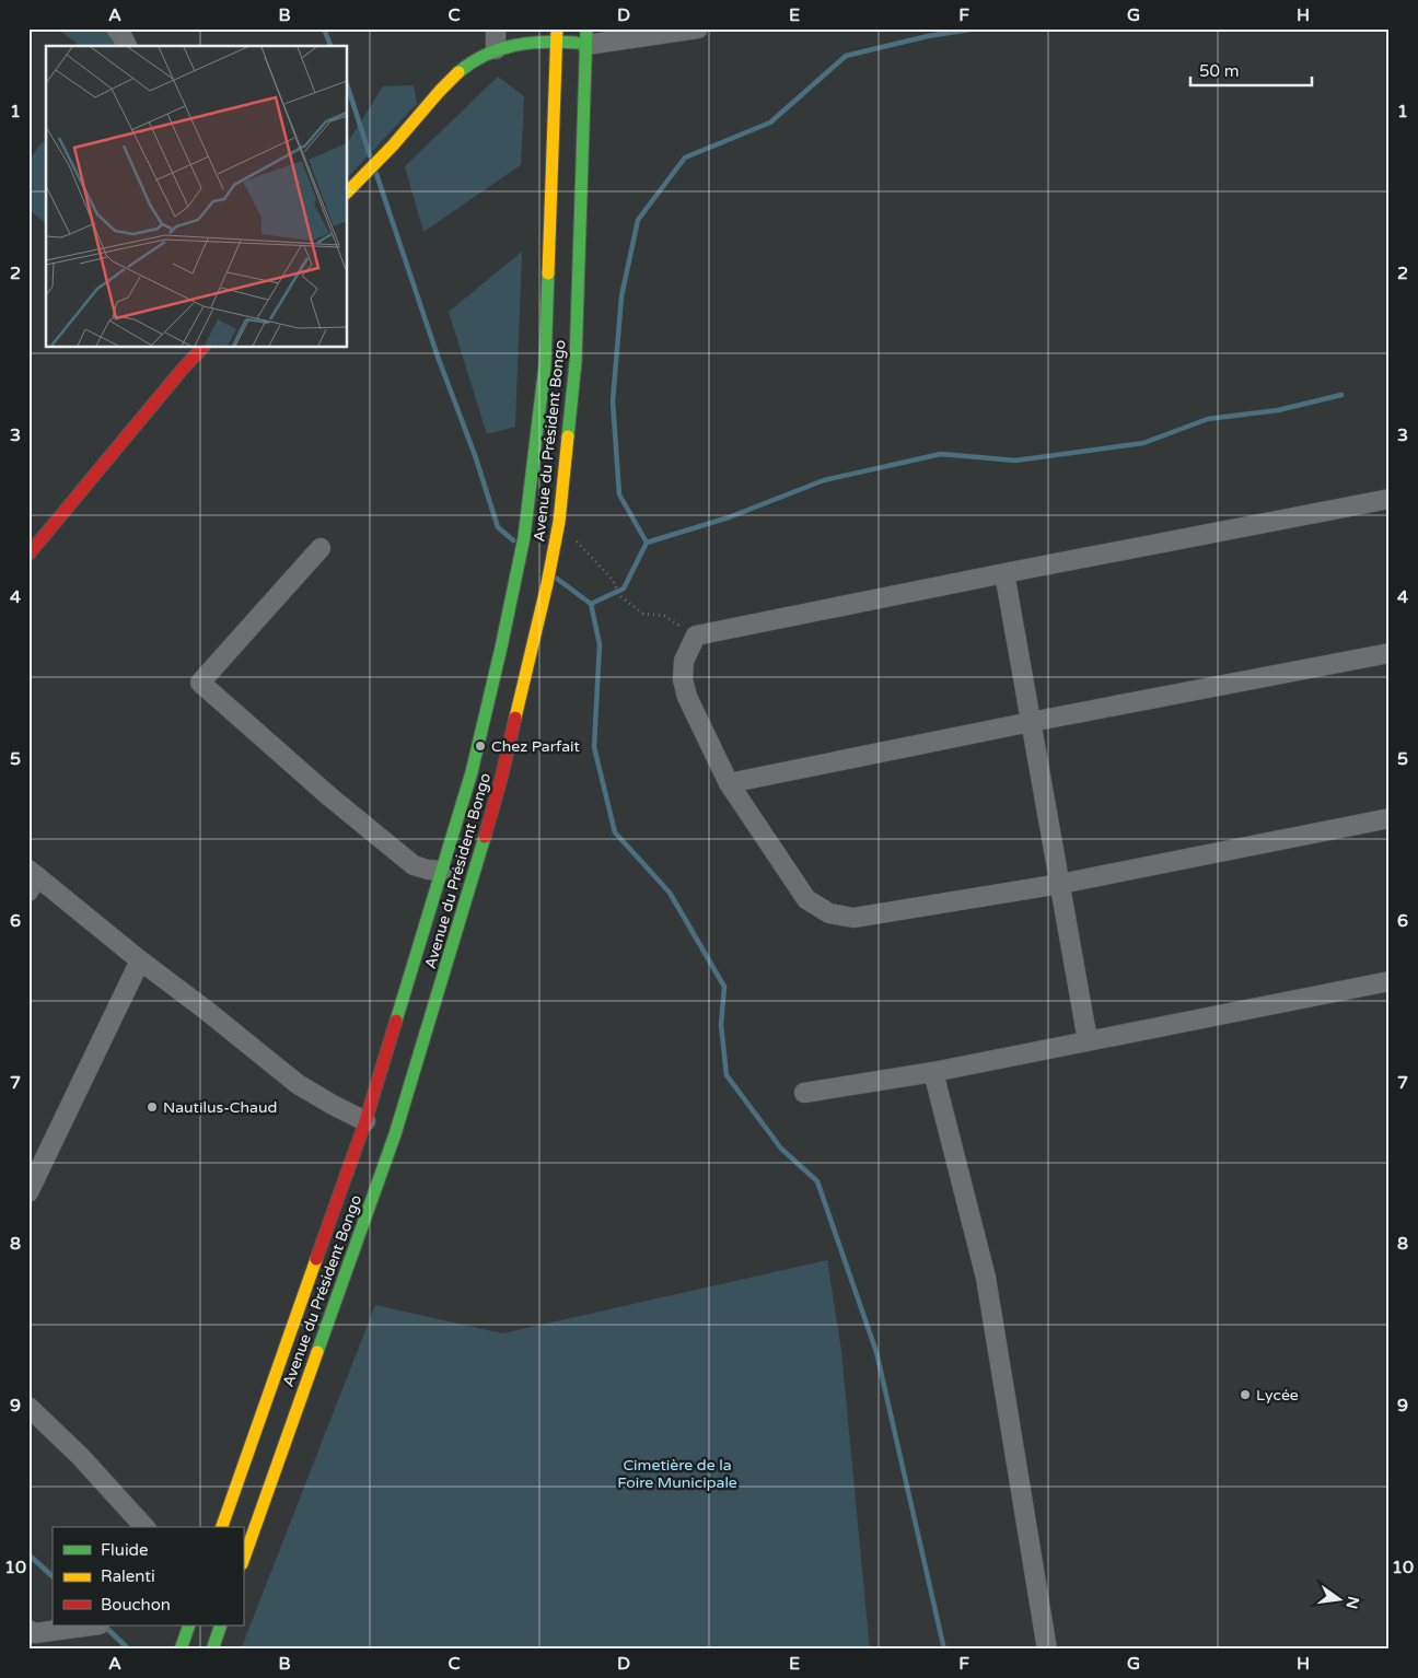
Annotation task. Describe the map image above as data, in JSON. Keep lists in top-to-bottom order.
{
  "streets": {
    "street": ["Avenue du Président Bongo"]
  },
  "parks": ["Cimetière de la Foire Municipale"],
  "places": ["Chez Parfait", "Nautilus-Chaud", "Lycée"],
  "legend": ["Fluide", "Ralenti", "Bouchon"],
  "scale_bar": "50 m",
  "north": "right",
  "grid": {
    "columns": [
      "A",
      "B",
      "C",
      "D",
      "E",
      "F",
      "G",
      "H"
    ],
    "rows": [
      "1",
      "2",
      "3",
      "4",
      "5",
      "6",
      "7",
      "8",
      "9",
      "10"
    ]
  }
}
